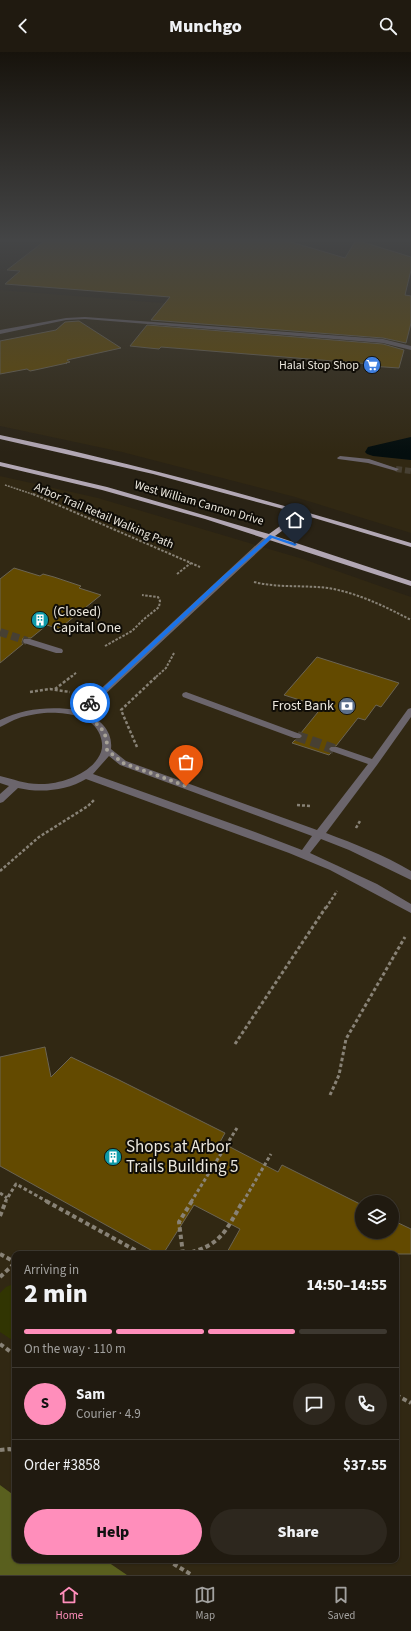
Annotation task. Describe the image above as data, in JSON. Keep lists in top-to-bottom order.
{
  "streets": {
    "main road": ["West William Cannon Drive"],
    "path": ["Arbor Trail Retail Walking Path"]
  },
  "places": {
    "supermarket": ["Halal Stop Shop"],
    "building": ["(Closed) Capital One", "Shops at Arbor Trails Building 5"],
    "bank": ["Frost Bank"]
  },
  "page": {
    "header": "Munchgo",
    "heading": ["2 min", "Arriving in", "14:50–14:55"],
    "panel": [
      "Sam",
      "Courier · 4.9",
      "Order #3858",
      "$37.55"
    ],
    "bar": "On the way · 110 m",
    "round": "S",
    "buttons": ["Help", "Share"],
    "tabs": ["Home", "Map", "Saved"]
  }
}
